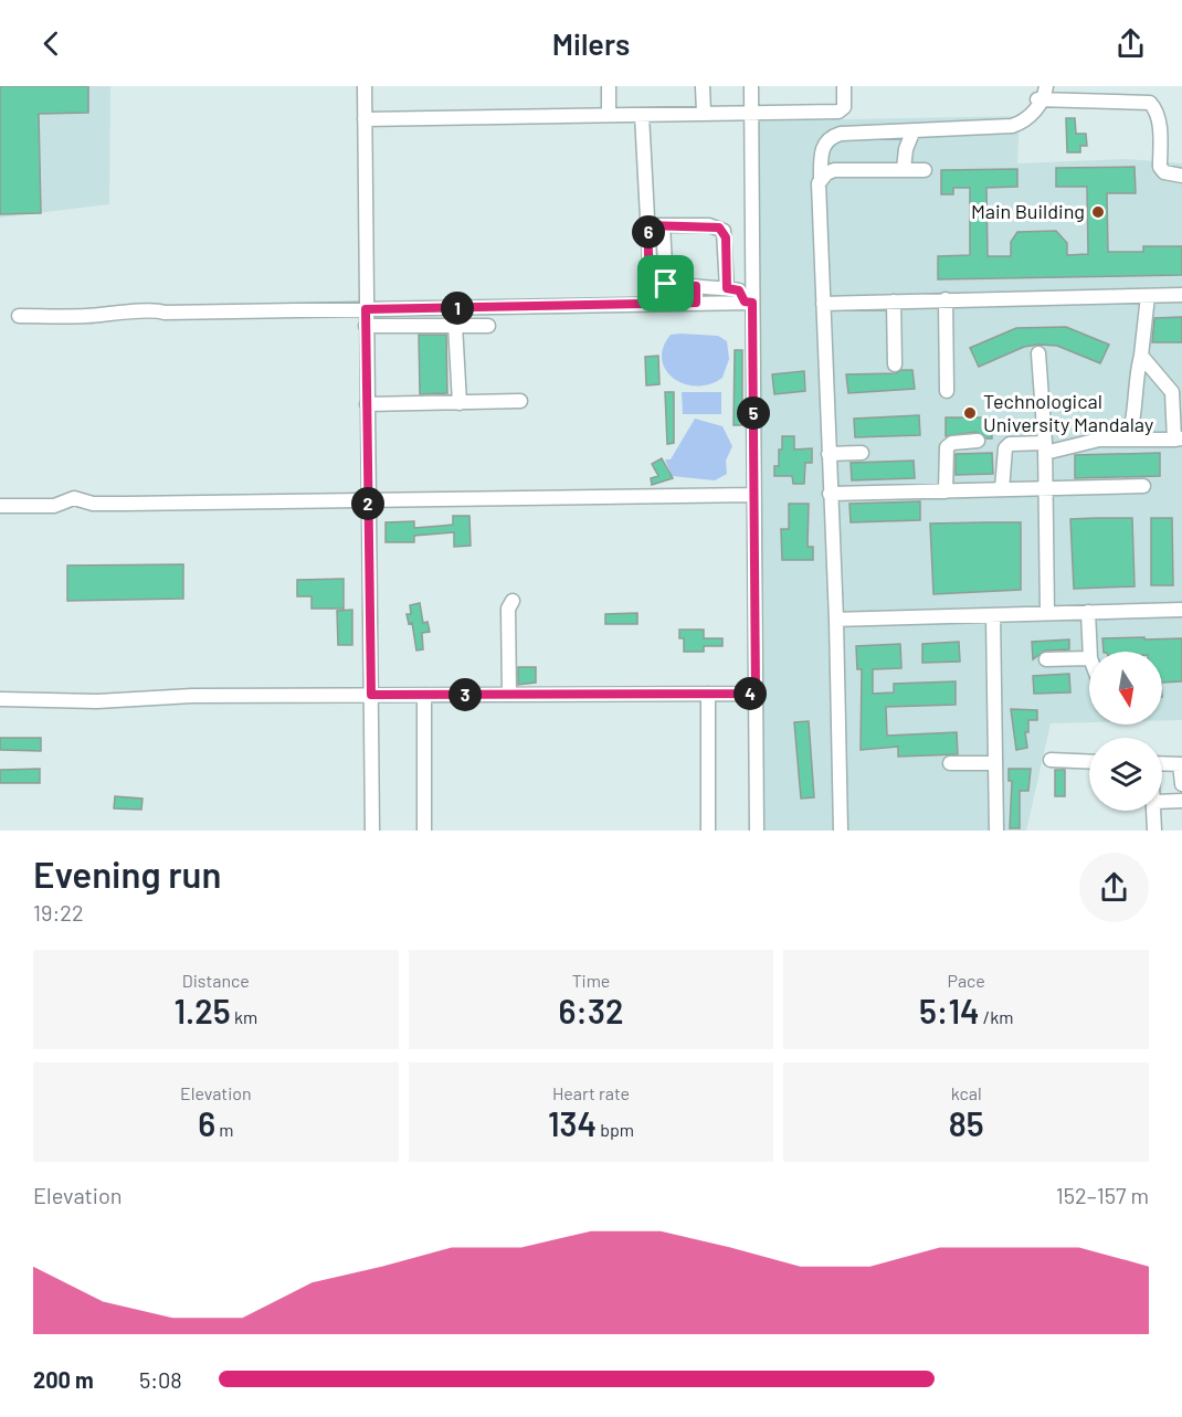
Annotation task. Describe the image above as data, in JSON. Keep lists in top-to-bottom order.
{
  "places": ["Main Building", "Technological University Mandalay"],
  "north": "bottom",
  "page": {
    "header": "Milers",
    "pins": [
      "6",
      "1",
      "5",
      "2",
      "4",
      "3"
    ],
    "heading": ["Evening run", "19:22"],
    "stats": [
      ["Distance", "1.25 km"],
      ["Time", "6:32"],
      ["Pace", "5:14 /km"],
      ["Elevation", "6 m"],
      ["Heart rate", "134 bpm"],
      ["kcal", "85"]
    ],
    "chart": ["Elevation", "152–157 m"],
    "list": [
      {
        "name": "200 m",
        "note": "5:08"
      }
    ]
  }
}
